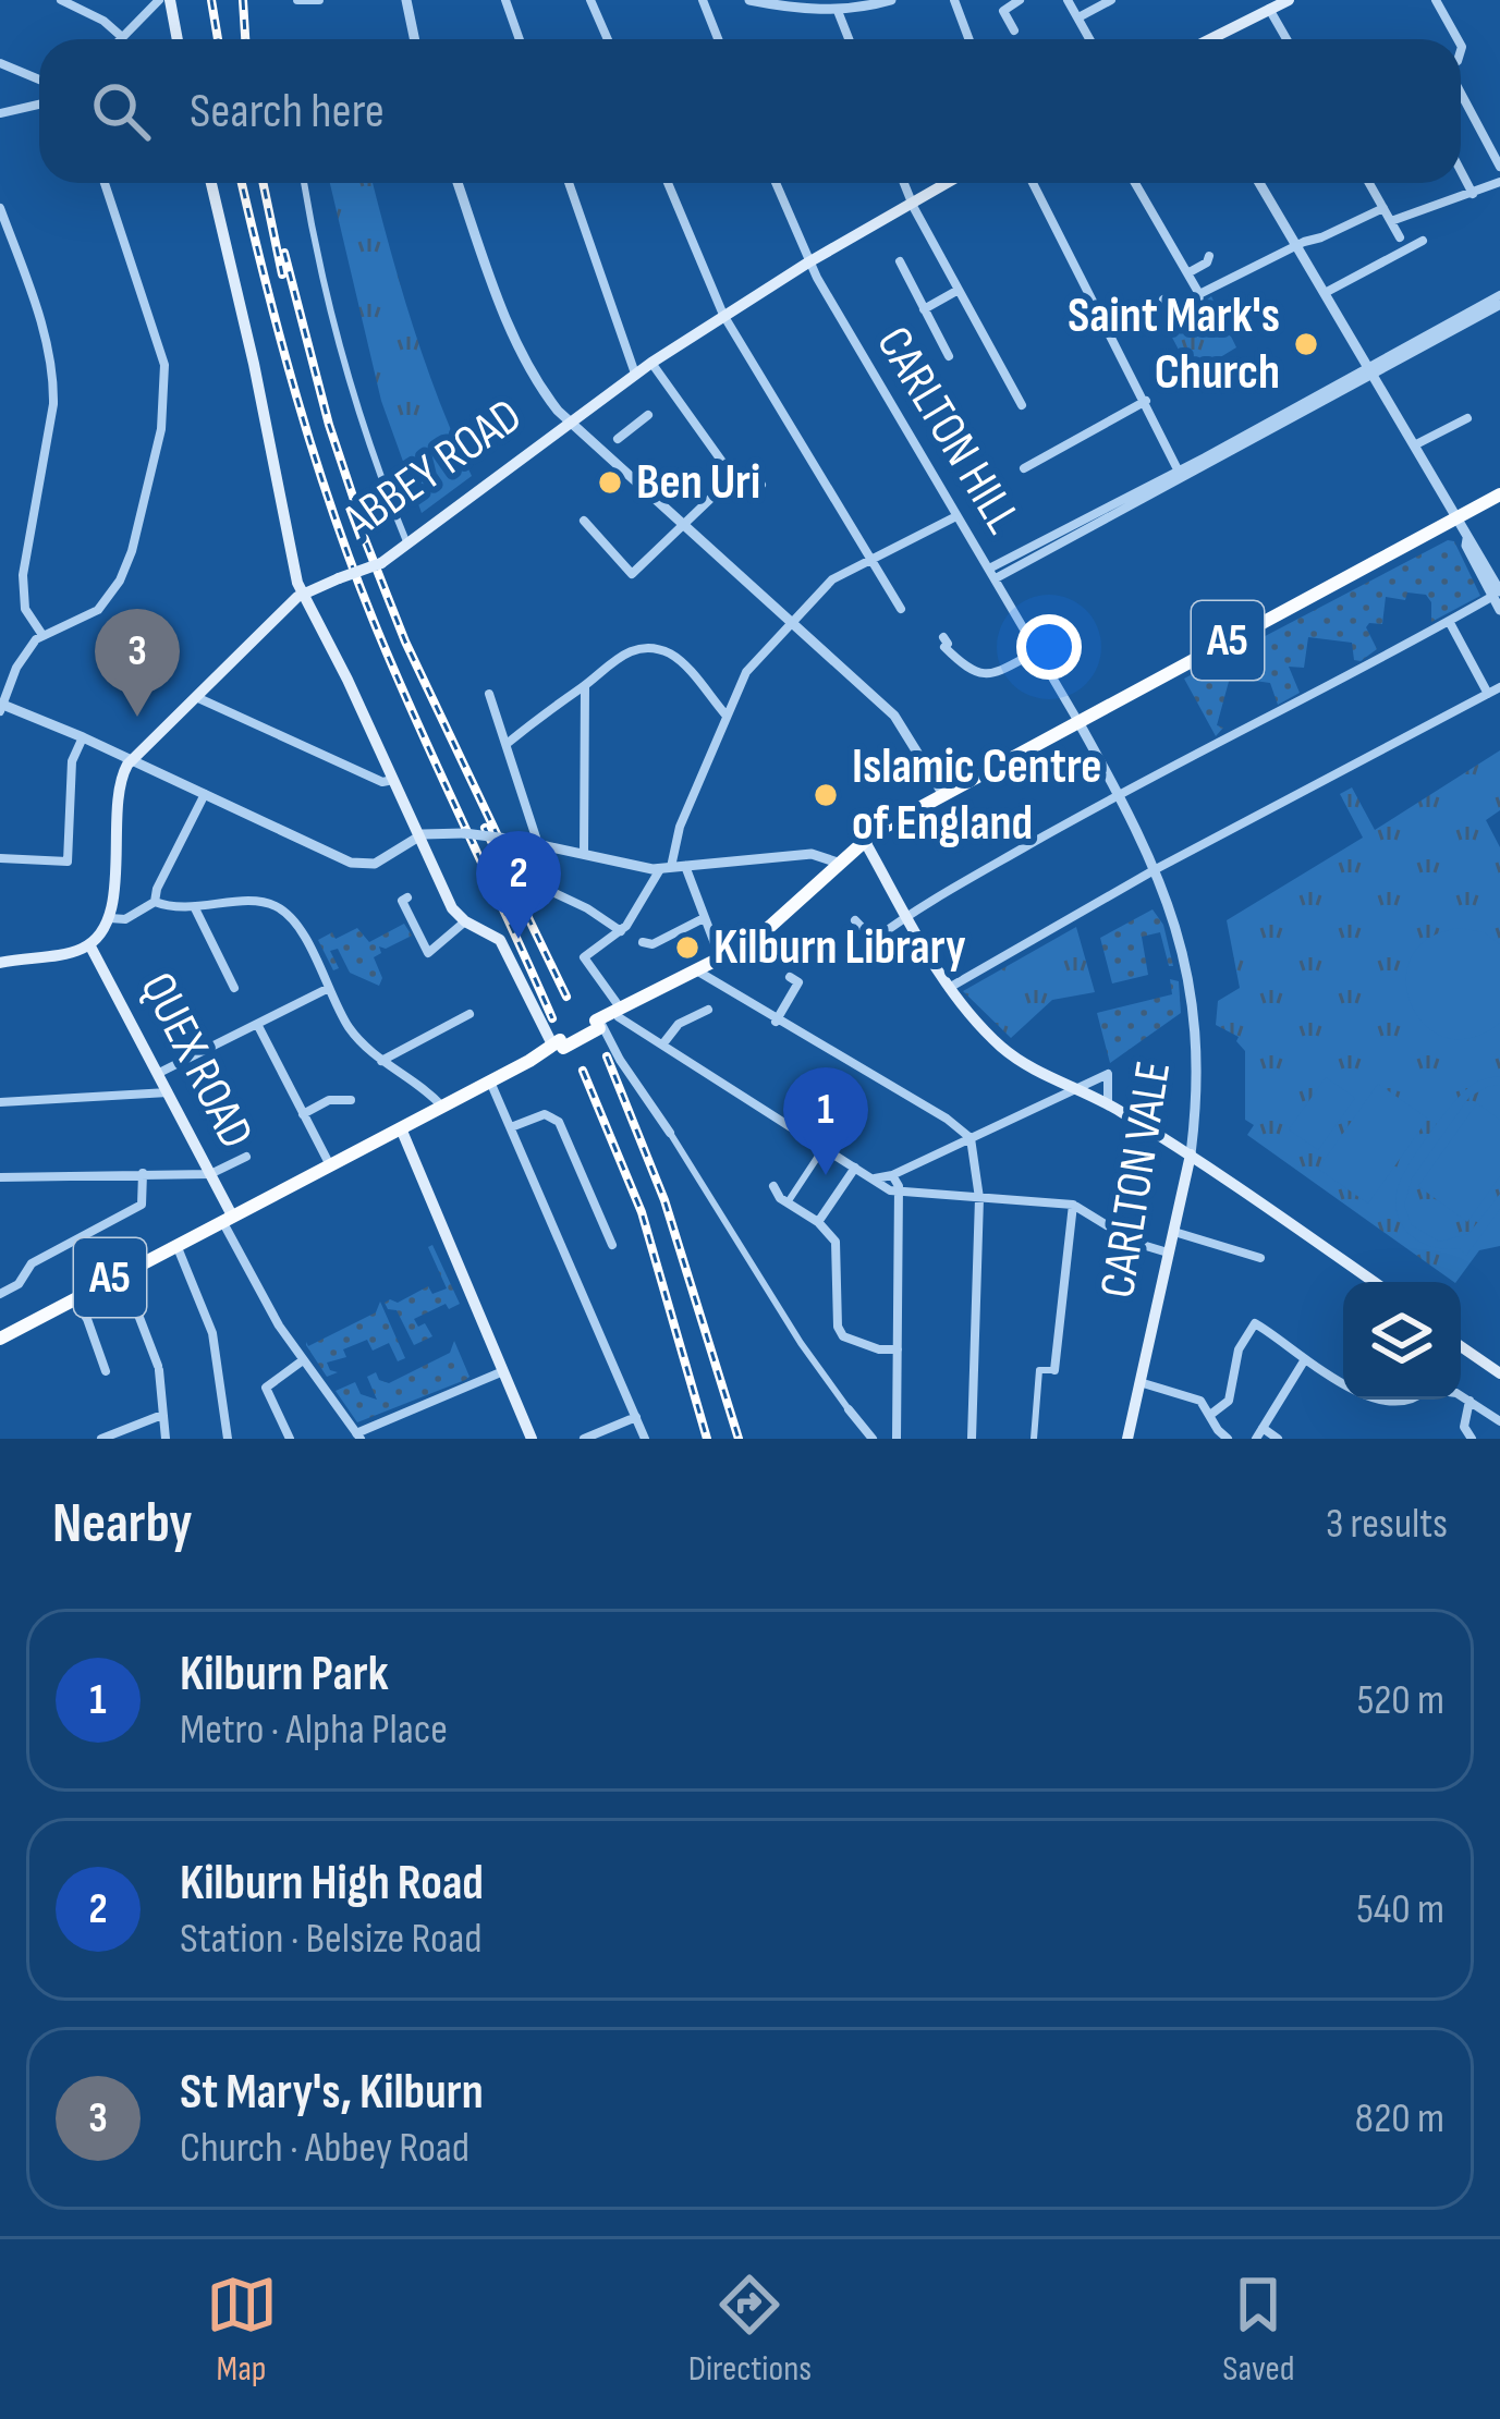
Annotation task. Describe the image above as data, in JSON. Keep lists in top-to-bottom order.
{
  "streets": {
    "main road": [
      "ABBEY ROAD",
      "A5",
      "QUEX ROAD",
      "CARLTON VALE"
    ],
    "street": ["CARLTON HILL"]
  },
  "crossings": [
    ["CARLTON HILL", "ABBEY ROAD"],
    ["CARLTON HILL", "A5"],
    ["CARLTON HILL", "CARLTON VALE"],
    ["A5", "QUEX ROAD"],
    ["A5", "CARLTON VALE"]
  ],
  "places": [
    "Saint Mark's Church",
    "Ben Uri",
    "Islamic Centre of England",
    "Kilburn Library"
  ],
  "page": {
    "search": "Search here",
    "pins": ["3", "2", "1"],
    "heading": ["Nearby", "3 results"],
    "list": [
      {
        "mark": "1",
        "name": "Kilburn Park",
        "note": "Metro · Alpha Place",
        "value": "520 m"
      },
      {
        "mark": "2",
        "name": "Kilburn High Road",
        "note": "Station · Belsize Road",
        "value": "540 m"
      },
      {
        "mark": "3",
        "name": "St Mary's, Kilburn",
        "note": "Church · Abbey Road",
        "value": "820 m"
      }
    ],
    "nav": ["Map", "Directions", "Saved"]
  }
}
